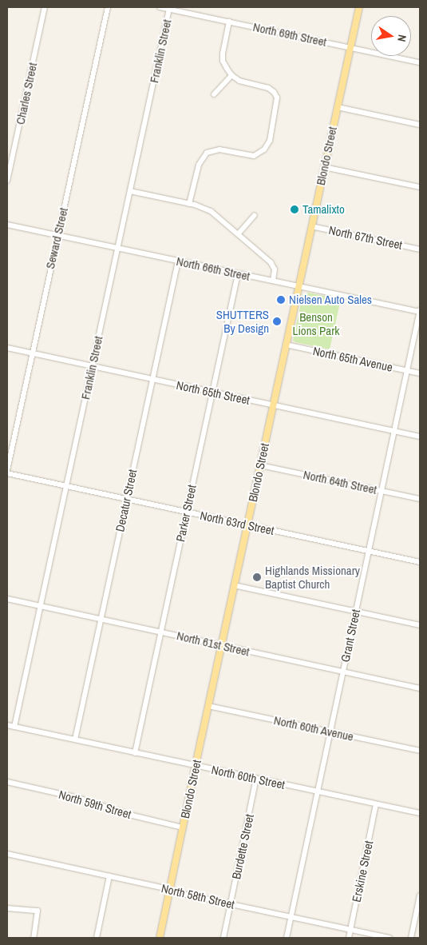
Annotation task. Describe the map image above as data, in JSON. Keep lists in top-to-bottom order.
{
  "streets": {
    "main road": ["Blondo Street"],
    "street": [
      "North 69th Street",
      "Franklin Street",
      "Charles Street",
      "North 67th Street",
      "Seward Street",
      "North 66th Street",
      "North 65th Avenue",
      "North 65th Street",
      "North 64th Street",
      "Decatur Street",
      "Parker Street",
      "North 63rd Street",
      "Grant Street",
      "North 61st Street",
      "North 60th Avenue",
      "North 60th Street",
      "North 59th Street",
      "Burdette Street",
      "Erskine Street",
      "North 58th Street"
    ]
  },
  "crossings": [
    ["North 69th Street", "Franklin Street"],
    ["North 69th Street", "Blondo Street"],
    ["Franklin Street", "North 66th Street"],
    ["Franklin Street", "North 65th Street"],
    ["Franklin Street", "North 63rd Street"],
    ["Franklin Street", "North 61st Street"],
    ["Franklin Street", "North 60th Street"],
    ["Blondo Street", "North 67th Street"],
    ["Blondo Street", "North 66th Street"],
    ["Blondo Street", "North 65th Avenue"],
    ["Blondo Street", "North 65th Street"],
    ["Blondo Street", "North 64th Street"],
    ["Blondo Street", "North 63rd Street"],
    ["Blondo Street", "North 61st Street"],
    ["Blondo Street", "North 60th Avenue"],
    ["Blondo Street", "North 60th Street"],
    ["Blondo Street", "North 59th Street"],
    ["Blondo Street", "North 58th Street"],
    ["Seward Street", "North 66th Street"],
    ["Seward Street", "North 65th Street"],
    ["North 66th Street", "Decatur Street"],
    ["North 66th Street", "Parker Street"],
    ["North 66th Street", "Grant Street"],
    ["North 65th Avenue", "Grant Street"],
    ["North 65th Street", "Decatur Street"],
    ["North 65th Street", "Parker Street"],
    ["North 65th Street", "Grant Street"],
    ["North 64th Street", "Grant Street"],
    ["Decatur Street", "North 63rd Street"],
    ["Decatur Street", "North 61st Street"],
    ["Decatur Street", "North 60th Street"],
    ["Parker Street", "North 63rd Street"],
    ["Parker Street", "North 61st Street"],
    ["Parker Street", "North 60th Street"],
    ["North 63rd Street", "Grant Street"],
    ["Grant Street", "North 61st Street"],
    ["Grant Street", "North 60th Avenue"],
    ["Grant Street", "North 60th Street"],
    ["Grant Street", "North 58th Street"],
    ["North 60th Street", "Burdette Street"],
    ["North 60th Street", "Erskine Street"],
    ["Burdette Street", "North 58th Street"],
    ["Erskine Street", "North 58th Street"]
  ],
  "parks": ["Benson Lions Park"],
  "places": [
    "Tamalixto",
    "Nielsen Auto Sales",
    "SHUTTERS By Design",
    "Highlands Missionary Baptist Church"
  ],
  "north": "right"
}
